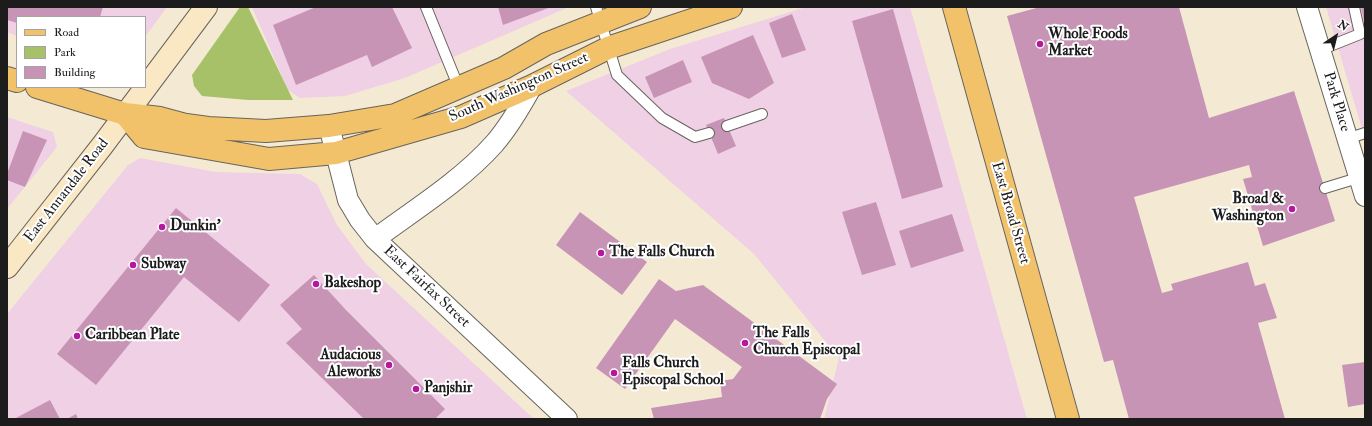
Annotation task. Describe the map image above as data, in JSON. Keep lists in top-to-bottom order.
{
  "streets": {
    "main road": ["South Washington Street", "East Annandale Road", "East Broad Street"],
    "street": ["Park Place", "East Fairfax Street"]
  },
  "crossings": [
    ["South Washington Street", "East Annandale Road"],
    ["South Washington Street", "East Fairfax Street"]
  ],
  "places": [
    "Whole Foods Market",
    "Broad & Washington",
    "Dunkin'",
    "The Falls Church",
    "Subway",
    "Bakeshop",
    "Caribbean Plate",
    "The Falls Church Episcopal",
    "Audacious Aleworks",
    "Falls Church Episcopal School",
    "Panjshir"
  ],
  "legend": ["Road", "Park", "Building"],
  "north": "top right"
}
